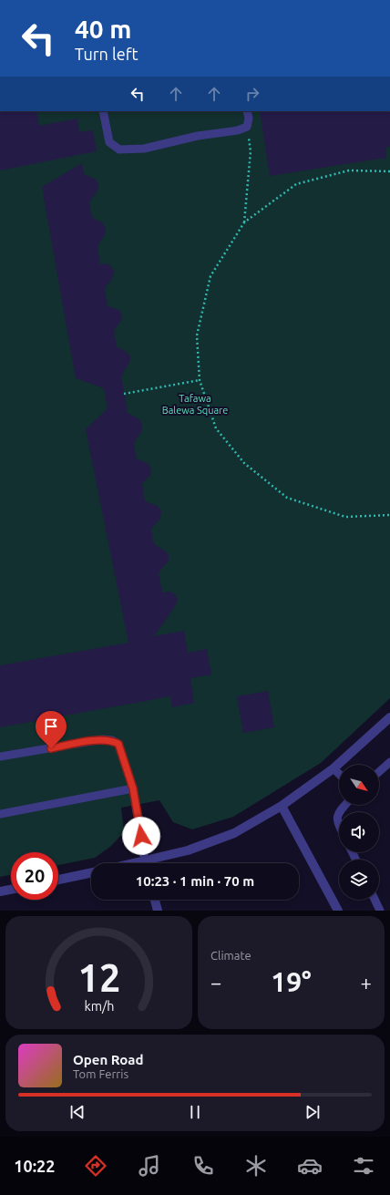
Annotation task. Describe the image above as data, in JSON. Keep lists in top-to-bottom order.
{
  "parks": ["Tafawa Balewa Square"],
  "north": "bottom right",
  "page": {
    "turn": ["40 m", "Turn left"],
    "limit": "20",
    "trip": "10:23 · 1 min · 70 m",
    "tile": "Climate",
    "heat": ["−", "19°", "+"],
    "song": ["Open Road", "Tom Ferris"],
    "tabs": "10:22",
    "gauge": ["12", "km/h"]
  }
}
